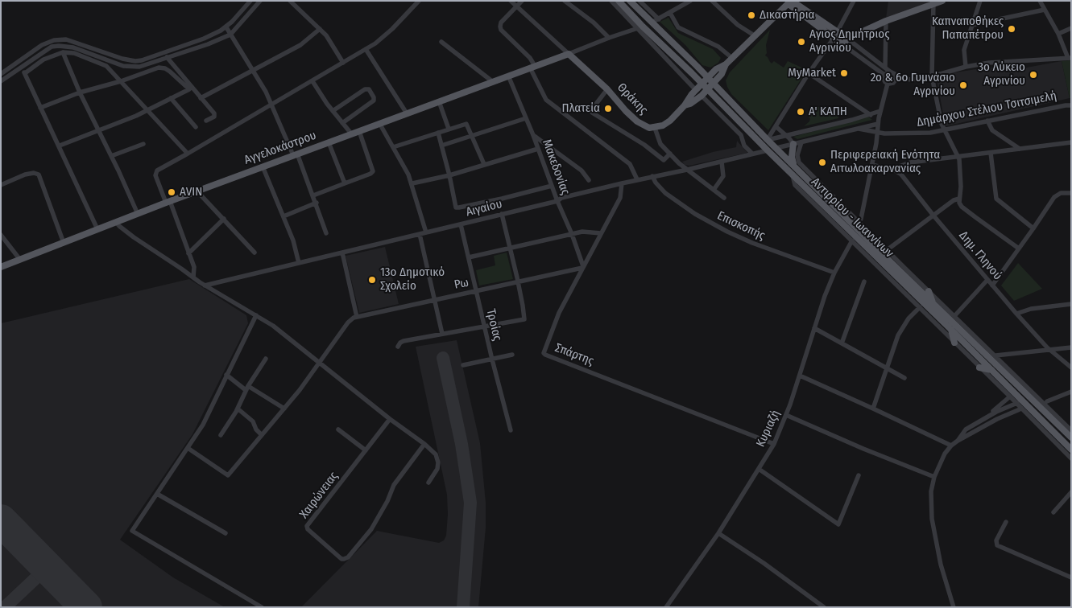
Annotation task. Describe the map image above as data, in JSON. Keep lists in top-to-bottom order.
{
  "streets": {
    "main road": ["Θράκης", "Αγγελοκάστρου", "Αντιρρίου - Ιωαννίνων"],
    "street": [
      "Δημάρχου Στέλιου Τσιτσιμελή",
      "Μακεδονίας",
      "Αιγαίου",
      "Επισκοπής",
      "Δημ. Γληνού",
      "Ρω",
      "Τροίας",
      "Σπάρτης",
      "Κυριαζή",
      "Χαιρώνειας"
    ]
  },
  "crossings": [
    ["Θράκης", "Αγγελοκάστρου"],
    ["Δημάρχου Στέλιου Τσιτσιμελή", "Αντιρρίου - Ιωαννίνων"],
    ["Αγγελοκάστρου", "Μακεδονίας"],
    ["Μακεδονίας", "Αιγαίου"],
    ["Μακεδονίας", "Ρω"],
    ["Μακεδονίας", "Σπάρτης"],
    ["Αιγαίου", "Αντιρρίου - Ιωαννίνων"],
    ["Αιγαίου", "Επισκοπής"],
    ["Αιγαίου", "Τροίας"],
    ["Αιγαίου", "Σπάρτης"],
    ["Επισκοπής", "Κυριαζή"],
    ["Ρω", "Τροίας"],
    ["Ρω", "Σπάρτης"],
    ["Σπάρτης", "Κυριαζή"]
  ],
  "places": [
    "Δικαστήρια",
    "Καπναποθήκες Παπαπέτρου",
    "Αγιος Δημήτριος Αγρινίου",
    "MyMarket",
    "3ο Λύκειο Αγρινίου",
    "2ο & 6ο Γυμνάσιο Αγρινίου",
    "Πλατεία",
    "Α' ΚΑΠΗ",
    "Περιφερειακή Ενότητα Αιτωλοακαρνανίας",
    "AVIN",
    "13ο Δημοτικό Σχολείο"
  ]
}
